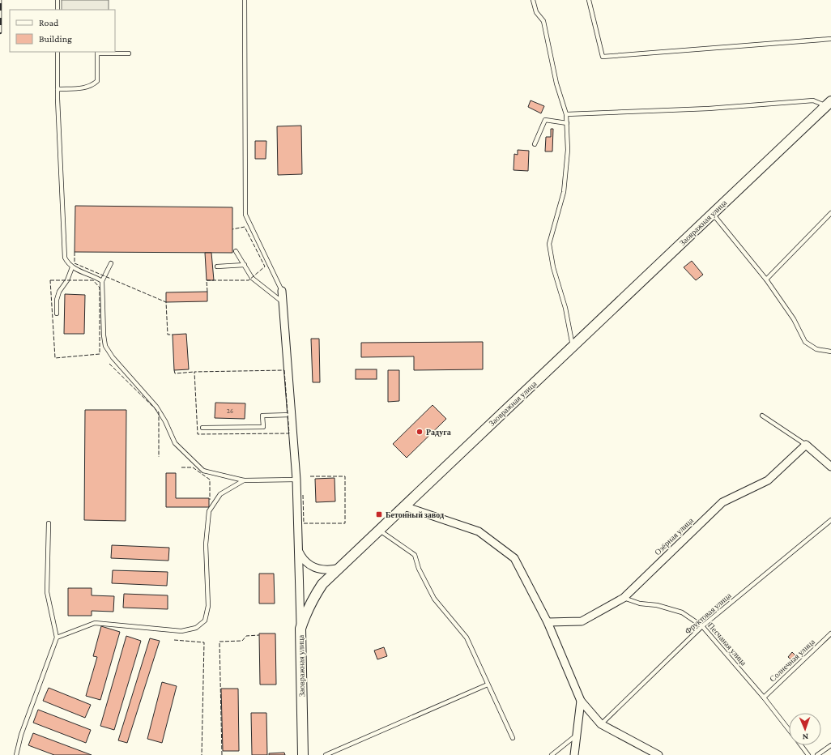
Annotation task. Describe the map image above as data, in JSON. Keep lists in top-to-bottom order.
{
  "streets": {
    "street": ["Заовражная улица", "Озёрная улица"],
    "lane": ["Фруктовая улица", "Песчаная улица", "Солнечная улица"]
  },
  "crossings": [
    ["Озёрная улица", "Песчаная улица"],
    ["Фруктовая улица", "Песчаная улица"],
    ["Песчаная улица", "Солнечная улица"]
  ],
  "places": {
    "other": ["Радуга"],
    "transit": ["Бетонный завод"]
  },
  "house_numbers": ["26"],
  "legend": ["Road", "Building"],
  "north": "bottom"
}
